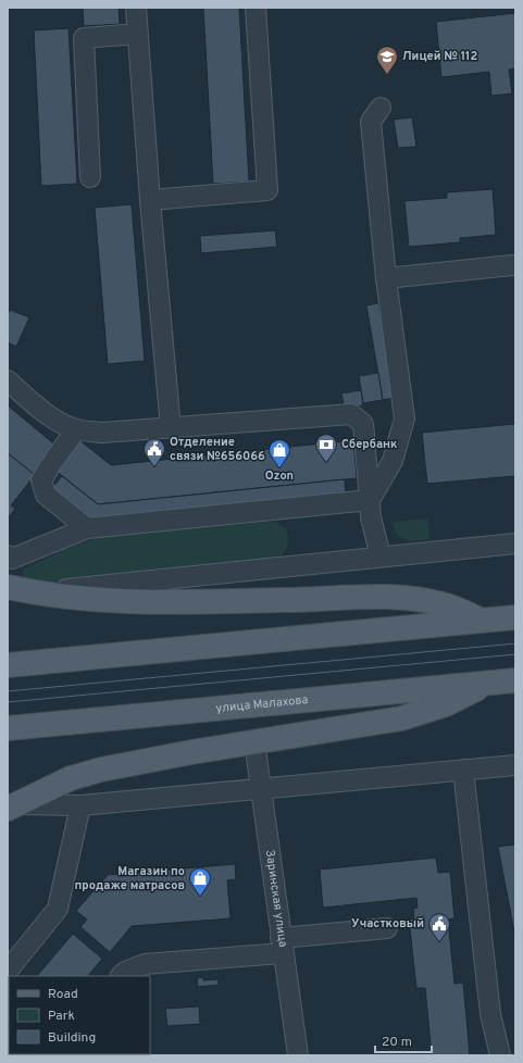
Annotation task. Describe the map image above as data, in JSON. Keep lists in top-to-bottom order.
{
  "streets": {
    "main road": ["улица Малахова"],
    "street": ["Заринская улица"]
  },
  "places": {
    "school or university": ["Лицей № 112"],
    "bank": ["Сбербанк"],
    "public building": ["Отделение связи №656066", "Участковый"],
    "shop": ["Ozon", "Магазин по продаже матрасов"]
  },
  "legend": ["Road", "Park", "Building"],
  "scale_bar": "20 m"
}
